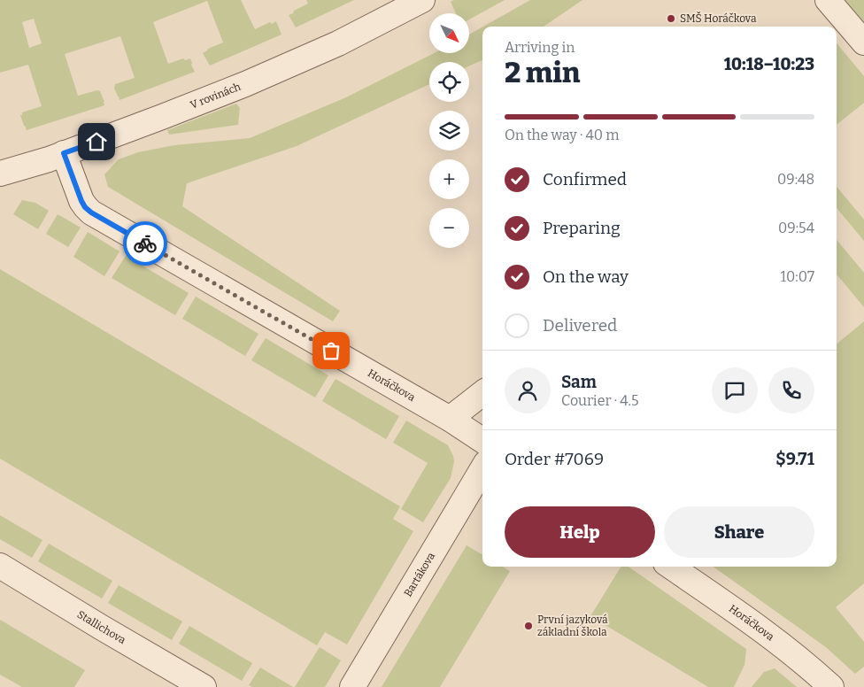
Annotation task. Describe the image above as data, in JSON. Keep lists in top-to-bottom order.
{
  "streets": {
    "street": [
      "V rovinách",
      "Horáčkova",
      "Bartákova",
      "Stallichova"
    ]
  },
  "crossings": [
    ["V rovinách", "Horáčkova"]
  ],
  "places": ["SMŠ Horáčkova", "První jazyková základní škola"],
  "north": "bottom right",
  "page": {
    "map_buttons": ["+", "−"],
    "heading": ["2 min", "Arriving in", "10:18–10:23"],
    "panel": [
      "Sam",
      "Courier · 4.5",
      "Order #7069",
      "$9.71"
    ],
    "bar": "On the way · 40 m",
    "list": [
      ["Confirmed", "09:48"],
      ["Preparing", "09:54"],
      ["On the way", "10:07"],
      "Delivered"
    ],
    "buttons": ["Help", "Share"]
  }
}
